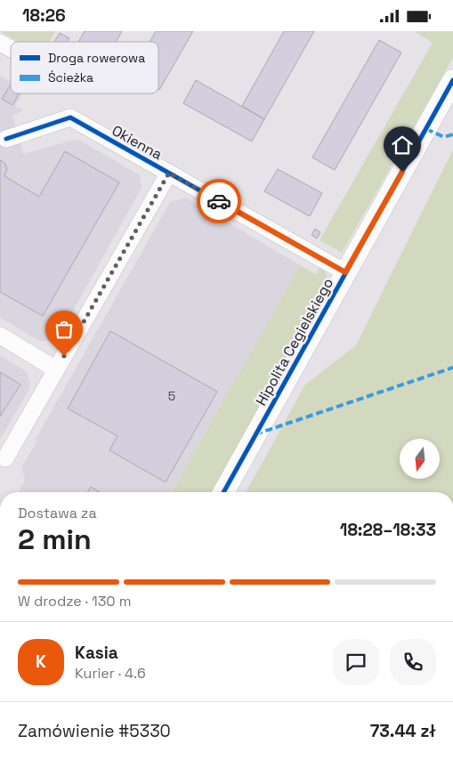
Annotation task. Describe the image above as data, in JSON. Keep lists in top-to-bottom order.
{
  "streets": {
    "street": ["Okienna", "Hipolita Cegielskiego"]
  },
  "crossings": [
    ["Okienna", "Hipolita Cegielskiego"]
  ],
  "house_numbers": ["5"],
  "legend": ["Droga rowerowa", "Ścieżka"],
  "north": "bottom",
  "page": {
    "status": "18:26",
    "heading": ["2 min", "Dostawa za", "18:28–18:33"],
    "panel": [
      "Kasia",
      "Kurier · 4.6",
      "Zamówienie #5330",
      "73.44 zł"
    ],
    "bar": "W drodze · 130 m",
    "round": "K"
  }
}
